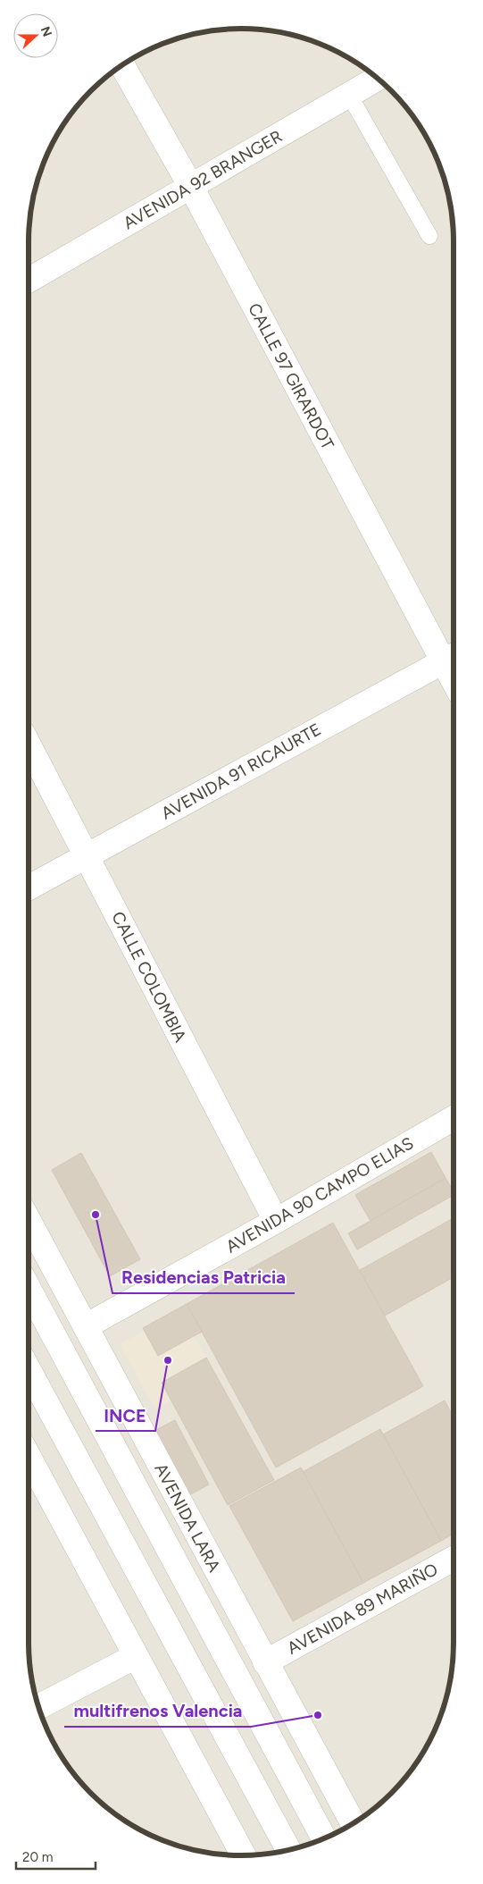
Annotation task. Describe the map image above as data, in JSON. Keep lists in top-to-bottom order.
{
  "streets": {
    "street": [
      "AVENIDA 92 BRANGER",
      "CALLE 97 GIRARDOT",
      "AVENIDA 91 RICAURTE",
      "CALLE COLOMBIA",
      "AVENIDA 90 CAMPO ELIAS",
      "AVENIDA LARA",
      "AVENIDA 89 MARIÑO"
    ]
  },
  "crossings": [
    ["AVENIDA 92 BRANGER", "CALLE 97 GIRARDOT"],
    ["CALLE 97 GIRARDOT", "AVENIDA 91 RICAURTE"],
    ["AVENIDA 91 RICAURTE", "CALLE COLOMBIA"],
    ["CALLE COLOMBIA", "AVENIDA 90 CAMPO ELIAS"],
    ["AVENIDA 90 CAMPO ELIAS", "AVENIDA LARA"],
    ["AVENIDA LARA", "AVENIDA 89 MARIÑO"]
  ],
  "places": ["Residencias Patricia", "INCE", "multifrenos Valencia"],
  "scale_bar": "20 m",
  "north": "right"
}
